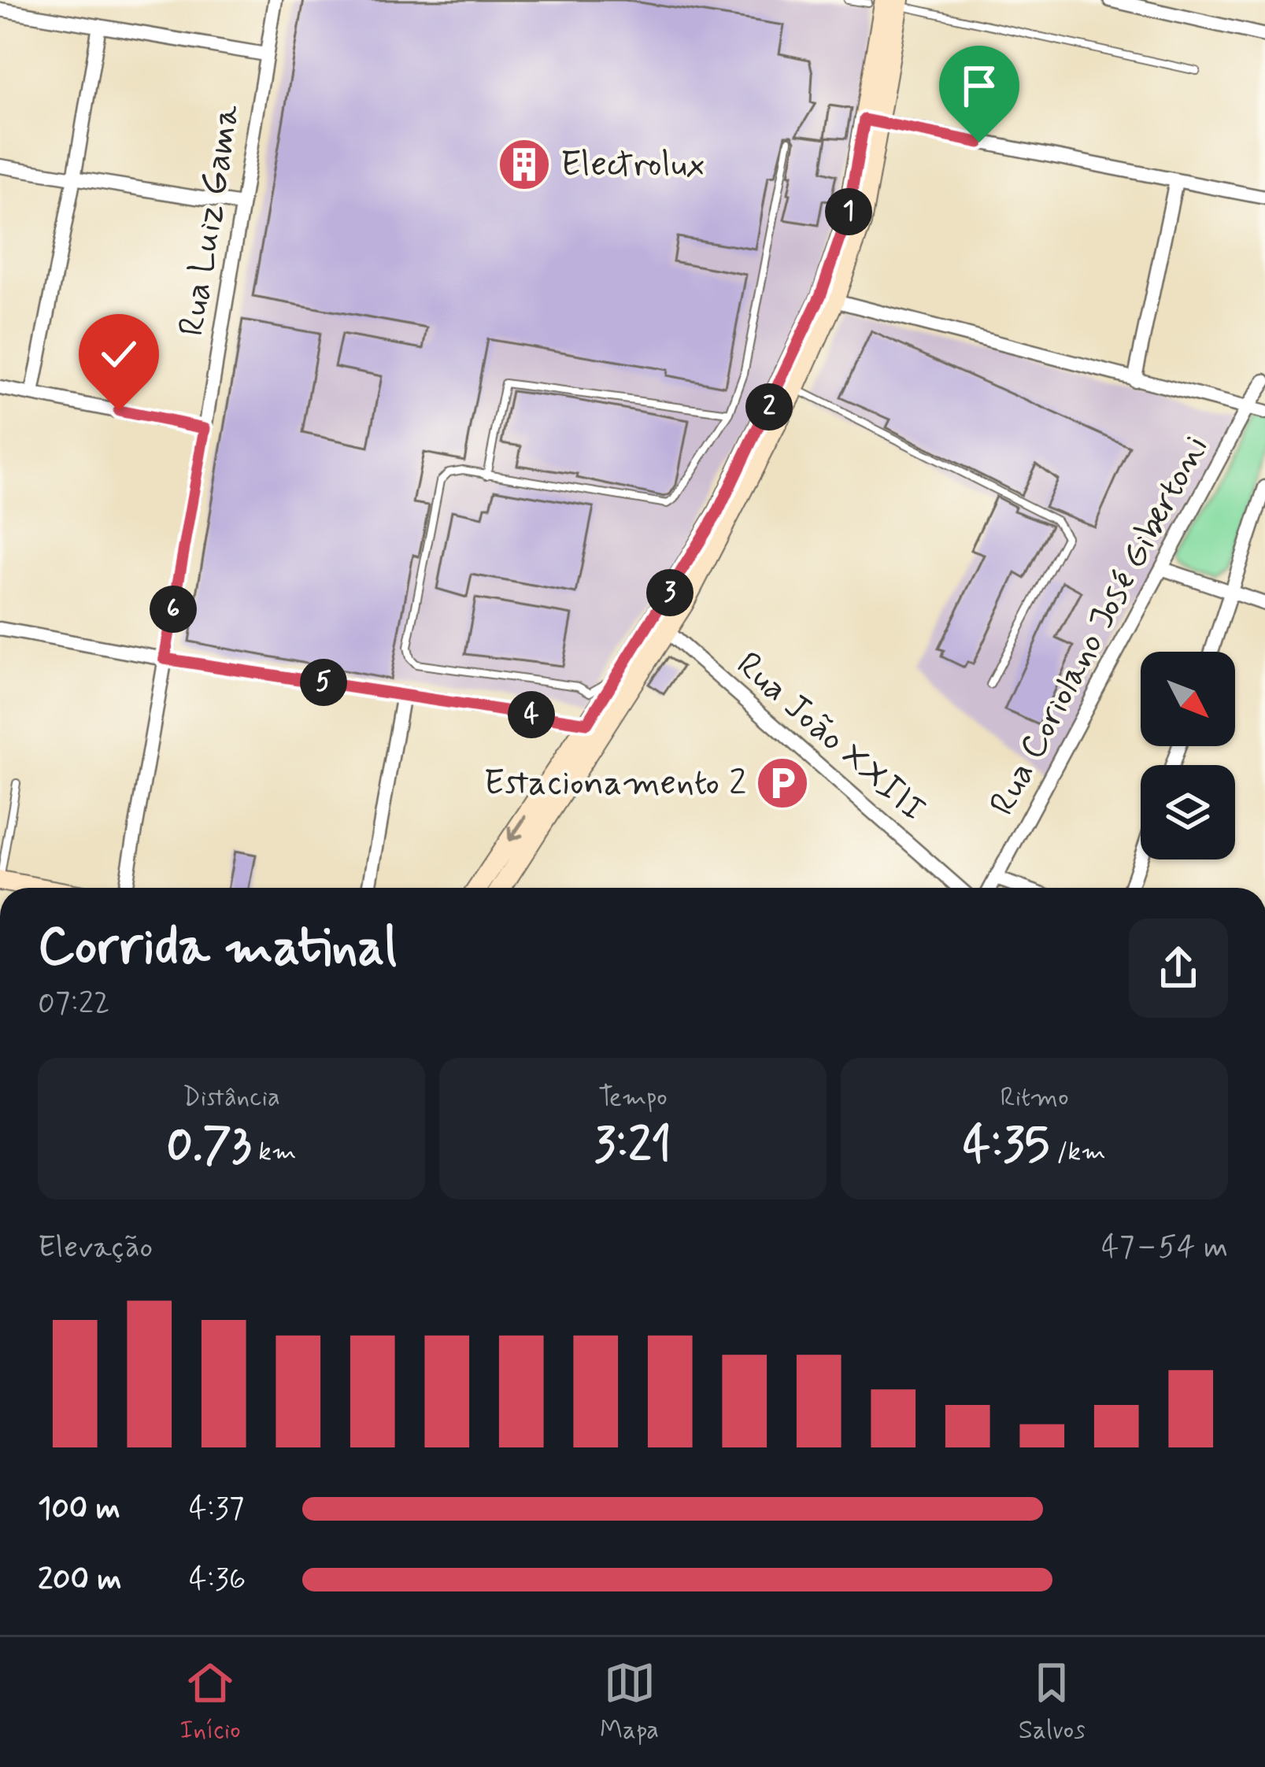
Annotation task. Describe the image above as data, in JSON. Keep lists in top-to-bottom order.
{
  "streets": {
    "street": ["Rua Luiz Gama", "Rua Coriolano José Gibertoni", "Rua João XXIII"]
  },
  "places": {
    "building": ["Electrolux"],
    "parking": ["Estacionamento 2"]
  },
  "north": "bottom right",
  "page": {
    "pins": [
      "1",
      "2",
      "3",
      "6",
      "5",
      "4"
    ],
    "heading": ["Corrida matinal", "07:22"],
    "stats": [
      ["Distância", "0.73 km"],
      ["Tempo", "3:21"],
      ["Ritmo", "4:35 /km"]
    ],
    "chart": ["Elevação", "47–54 m"],
    "list": [
      {
        "name": "100 m",
        "note": "4:37"
      },
      {
        "name": "200 m",
        "note": "4:36"
      }
    ],
    "tabs": ["Início", "Mapa", "Salvos"]
  }
}
